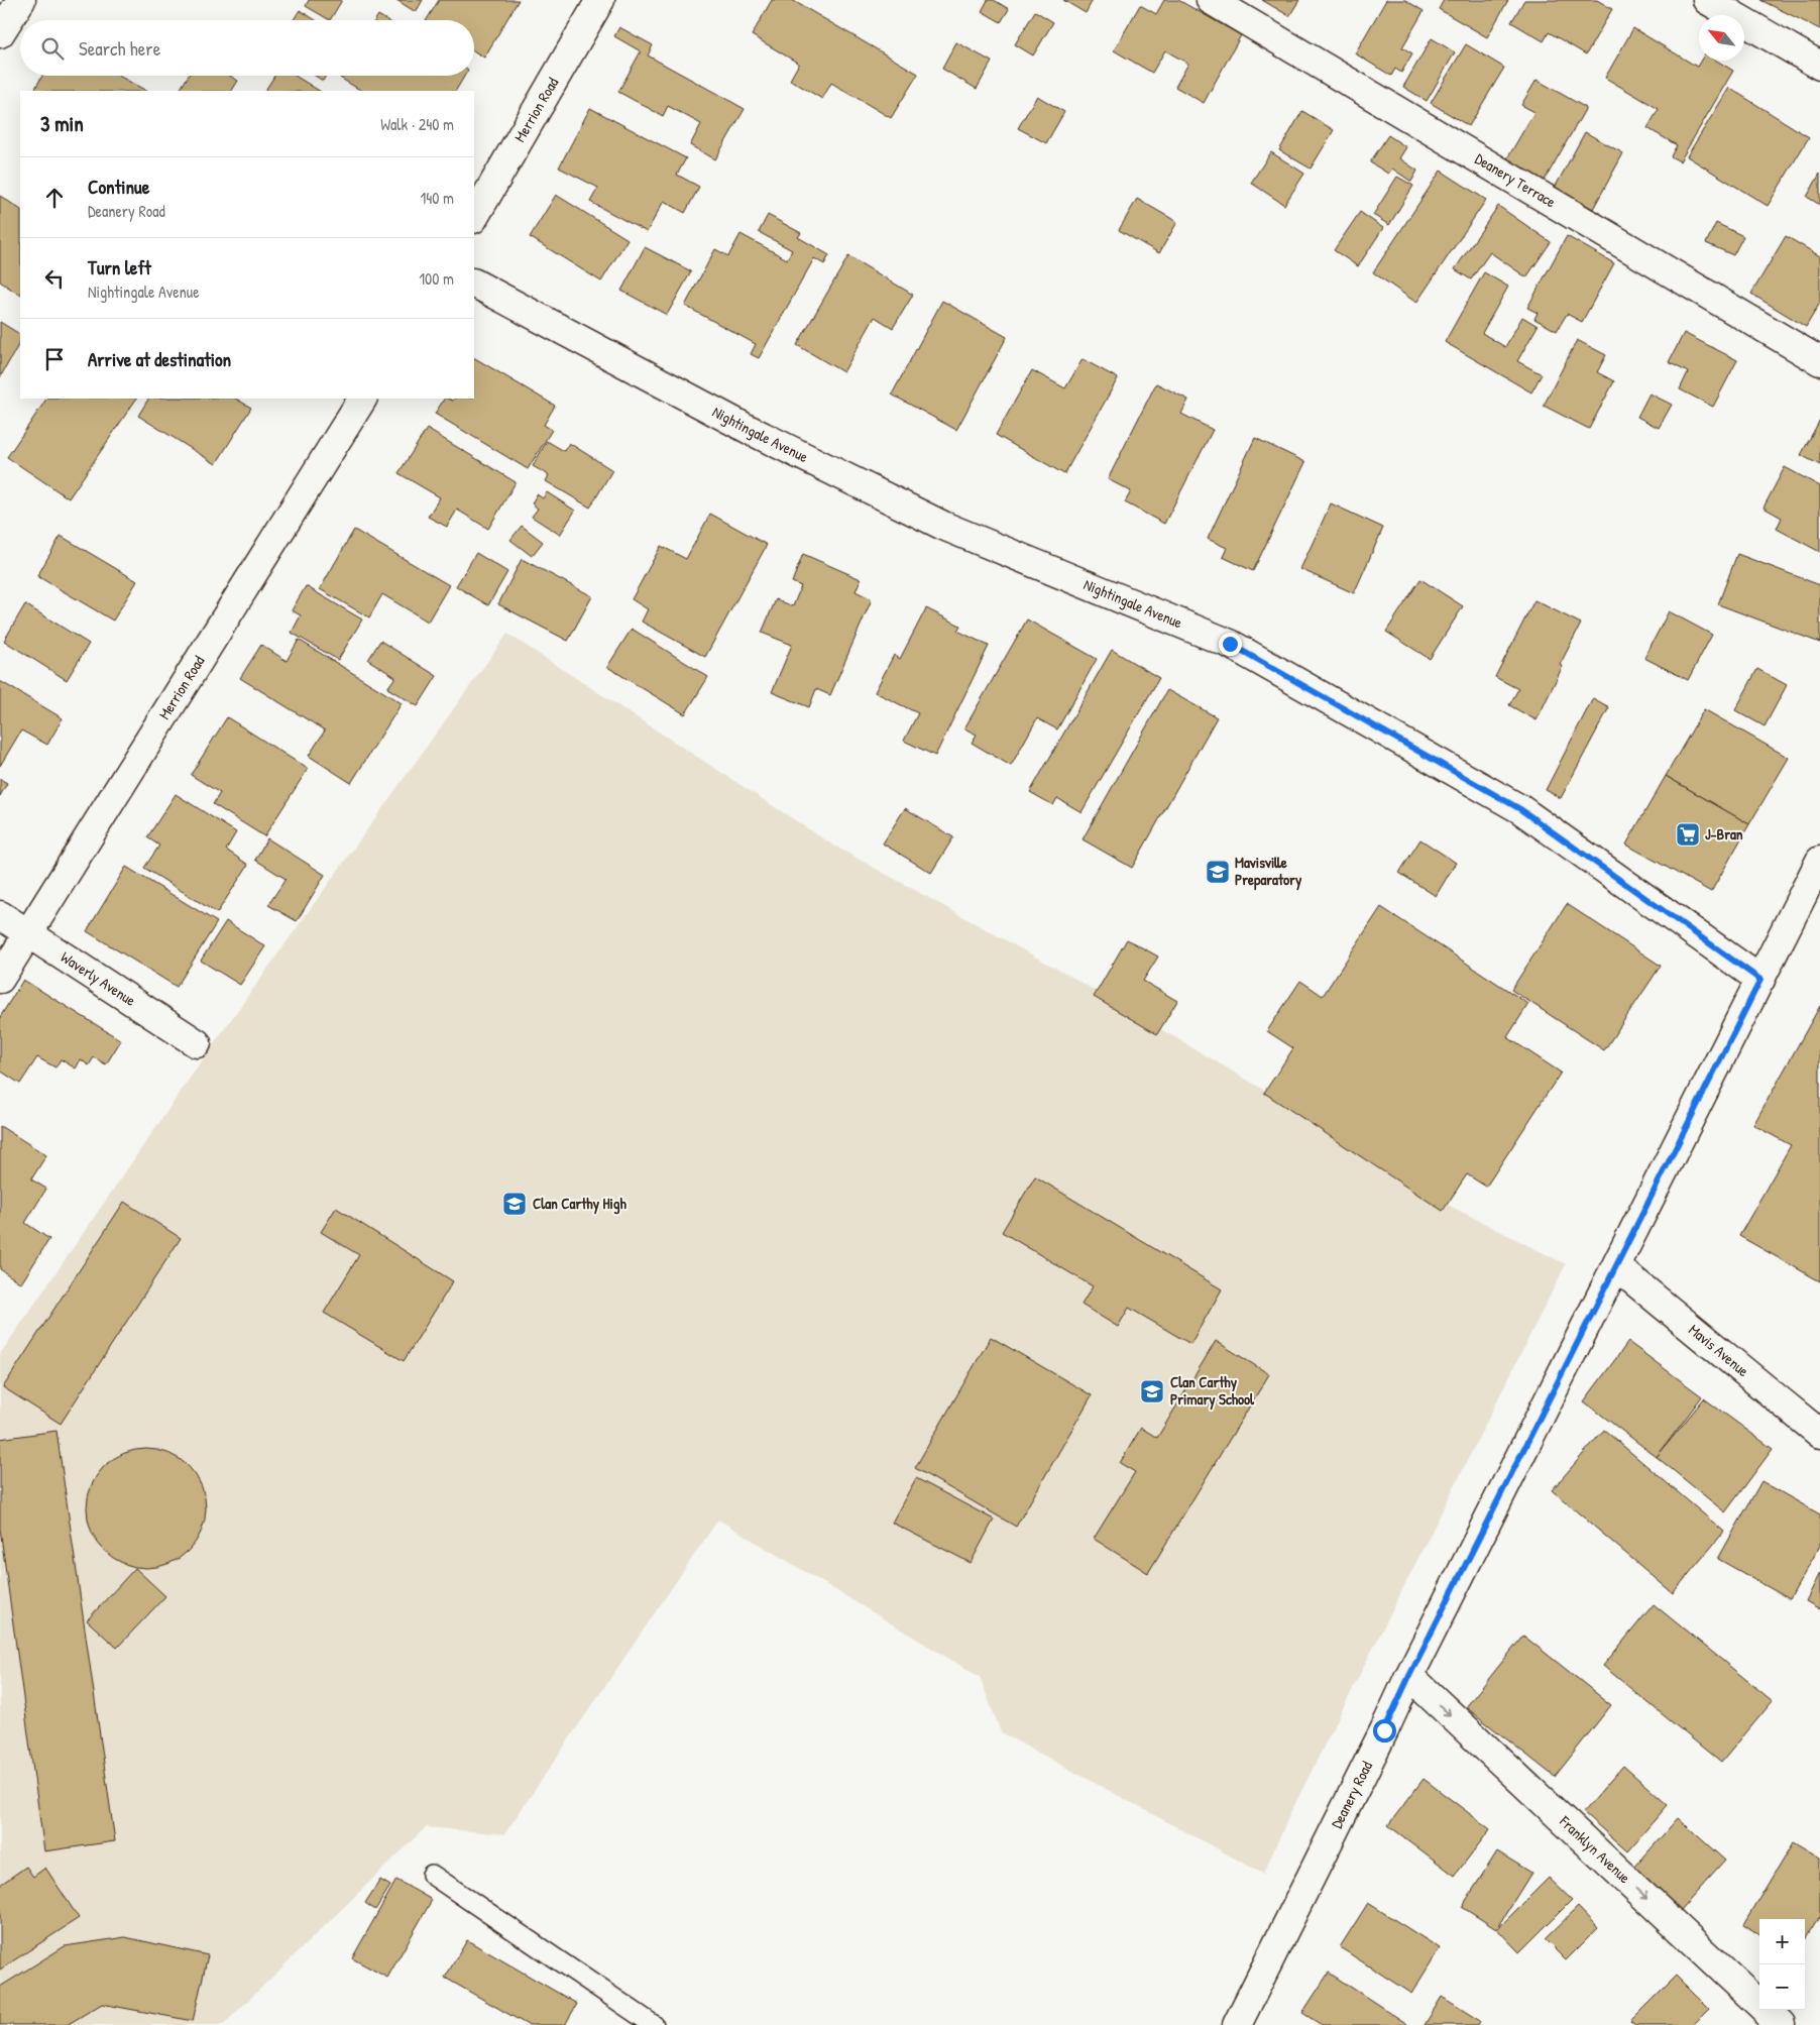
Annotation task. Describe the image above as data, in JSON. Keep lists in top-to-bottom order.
{
  "streets": {
    "street": [
      "Merrion Road",
      "Deanery Terrace",
      "Nightingale Avenue",
      "Waverly Avenue",
      "Mavis Avenue",
      "Deanery Road",
      "Franklyn Avenue"
    ]
  },
  "crossings": [
    ["Merrion Road", "Waverly Avenue"],
    ["Nightingale Avenue", "Deanery Road"],
    ["Mavis Avenue", "Deanery Road"],
    ["Deanery Road", "Franklyn Avenue"]
  ],
  "one_way": ["Franklyn Avenue"],
  "places": {
    "supermarket": ["J-Bran"],
    "school or university": ["Mavisville Preparatory", "Clan Carthy High", "Clan Carthy Primary School"]
  },
  "north": "top left",
  "page": {
    "search": "Search here",
    "heading": ["3 min", "Walk · 240 m"],
    "list": [
      ["Continue", "Deanery Road", "140 m"],
      ["Turn left", "Nightingale Avenue", "100 m"],
      "Arrive at destination"
    ],
    "map_buttons": ["+", "−"]
  }
}
